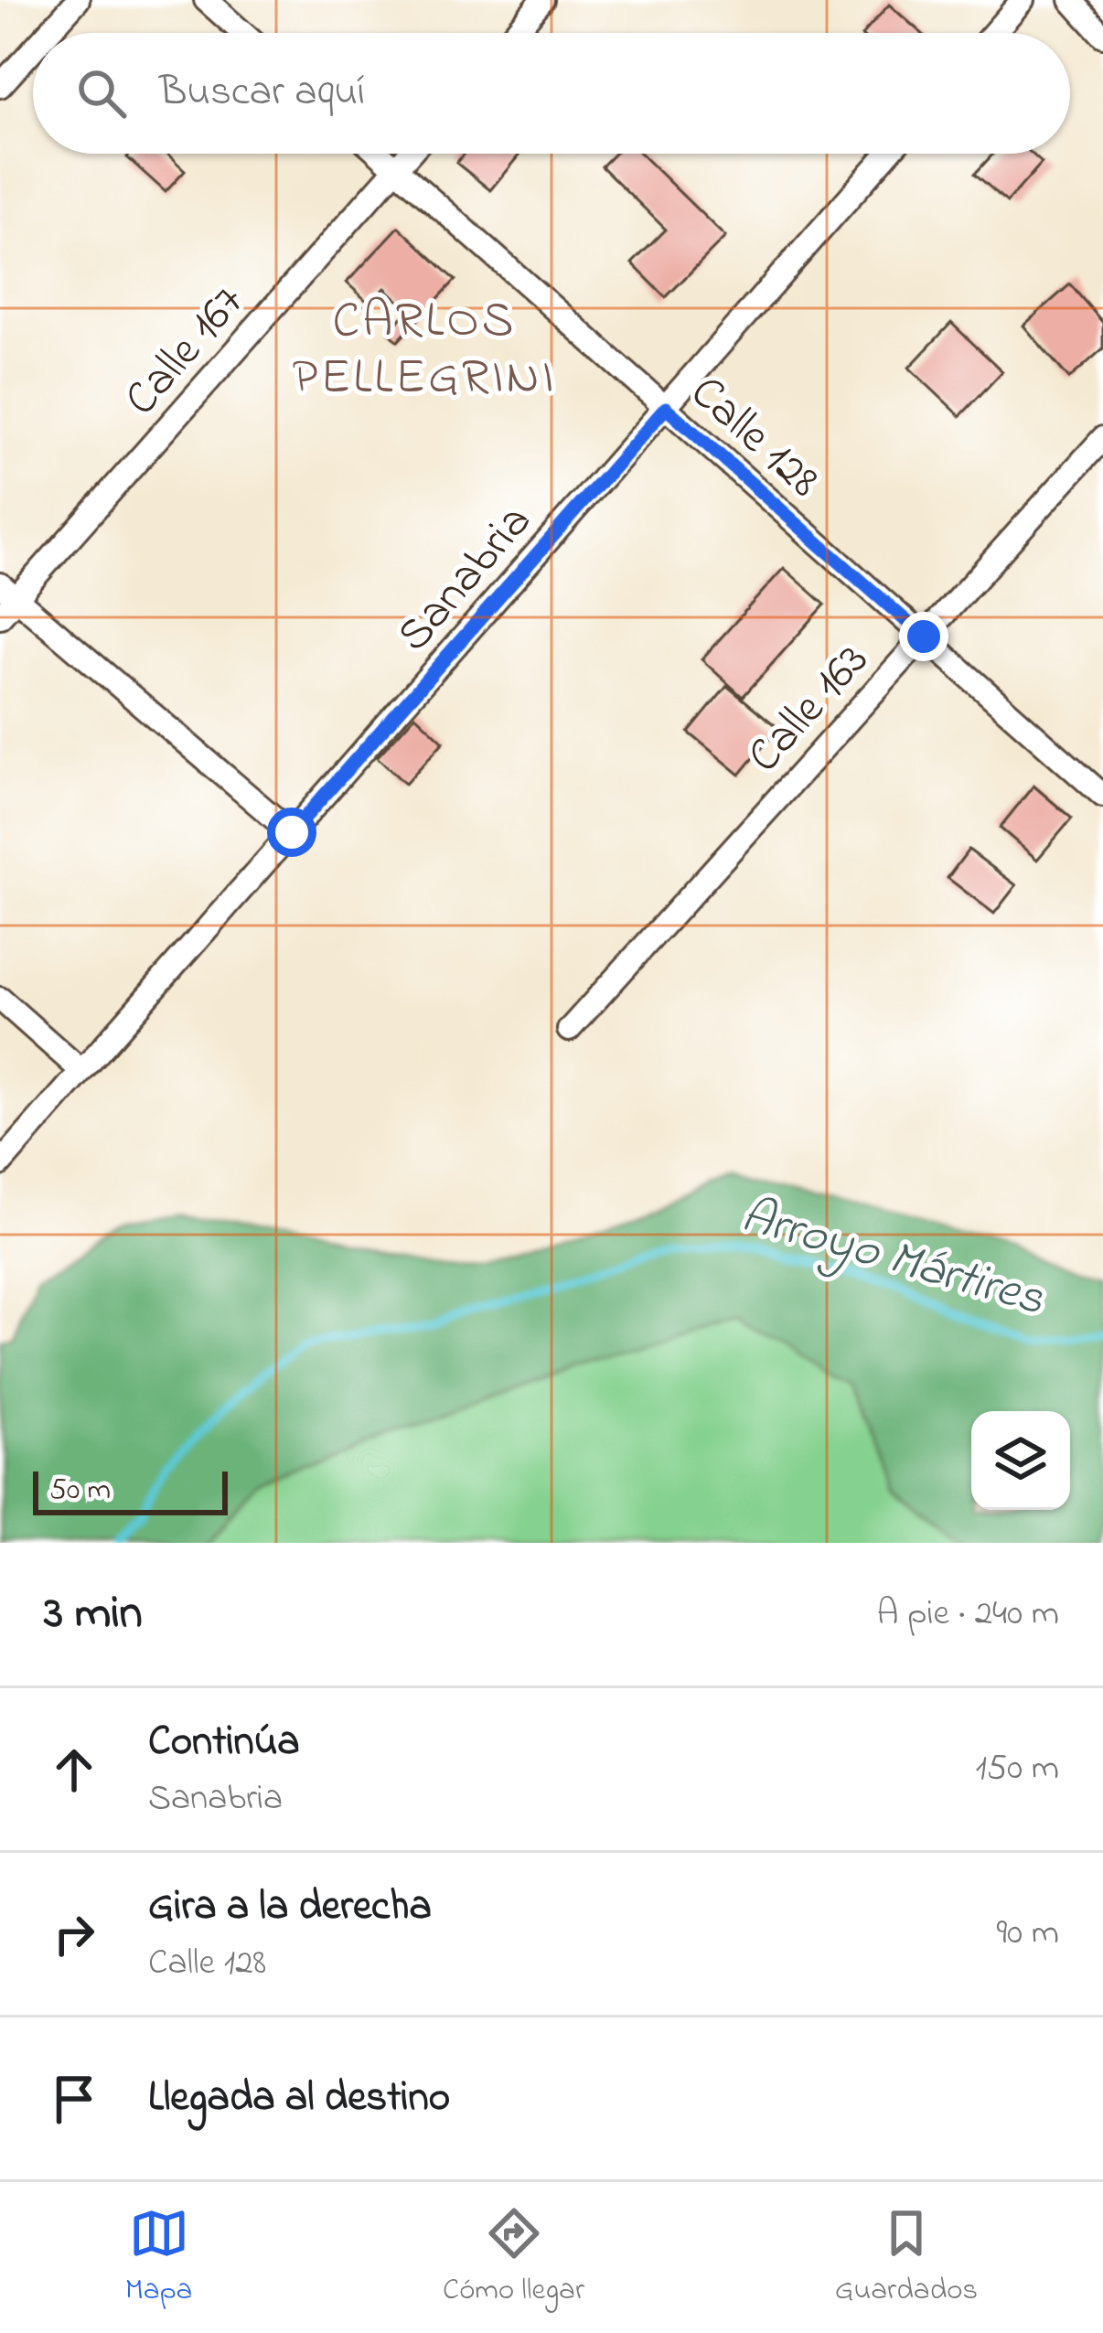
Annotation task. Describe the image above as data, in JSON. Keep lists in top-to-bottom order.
{
  "streets": {
    "street": [
      "Calle 167",
      "Calle 128",
      "Sanabria",
      "Calle 163"
    ]
  },
  "crossings": [
    ["Calle 167", "Calle 128"],
    ["Calle 128", "Sanabria"],
    ["Calle 128", "Calle 163"]
  ],
  "districts": ["CARLOS PELLEGRINI"],
  "water": ["Arroyo Mártires"],
  "scale_bar": "50 m",
  "page": {
    "search": "Buscar aquí",
    "scale": "50 m",
    "heading": ["3 min", "A pie · 240 m"],
    "list": [
      ["Continúa", "Sanabria", "150 m"],
      ["Gira a la derecha", "Calle 128", "90 m"],
      "Llegada al destino"
    ],
    "nav": ["Mapa", "Cómo llegar", "Guardados"]
  }
}
